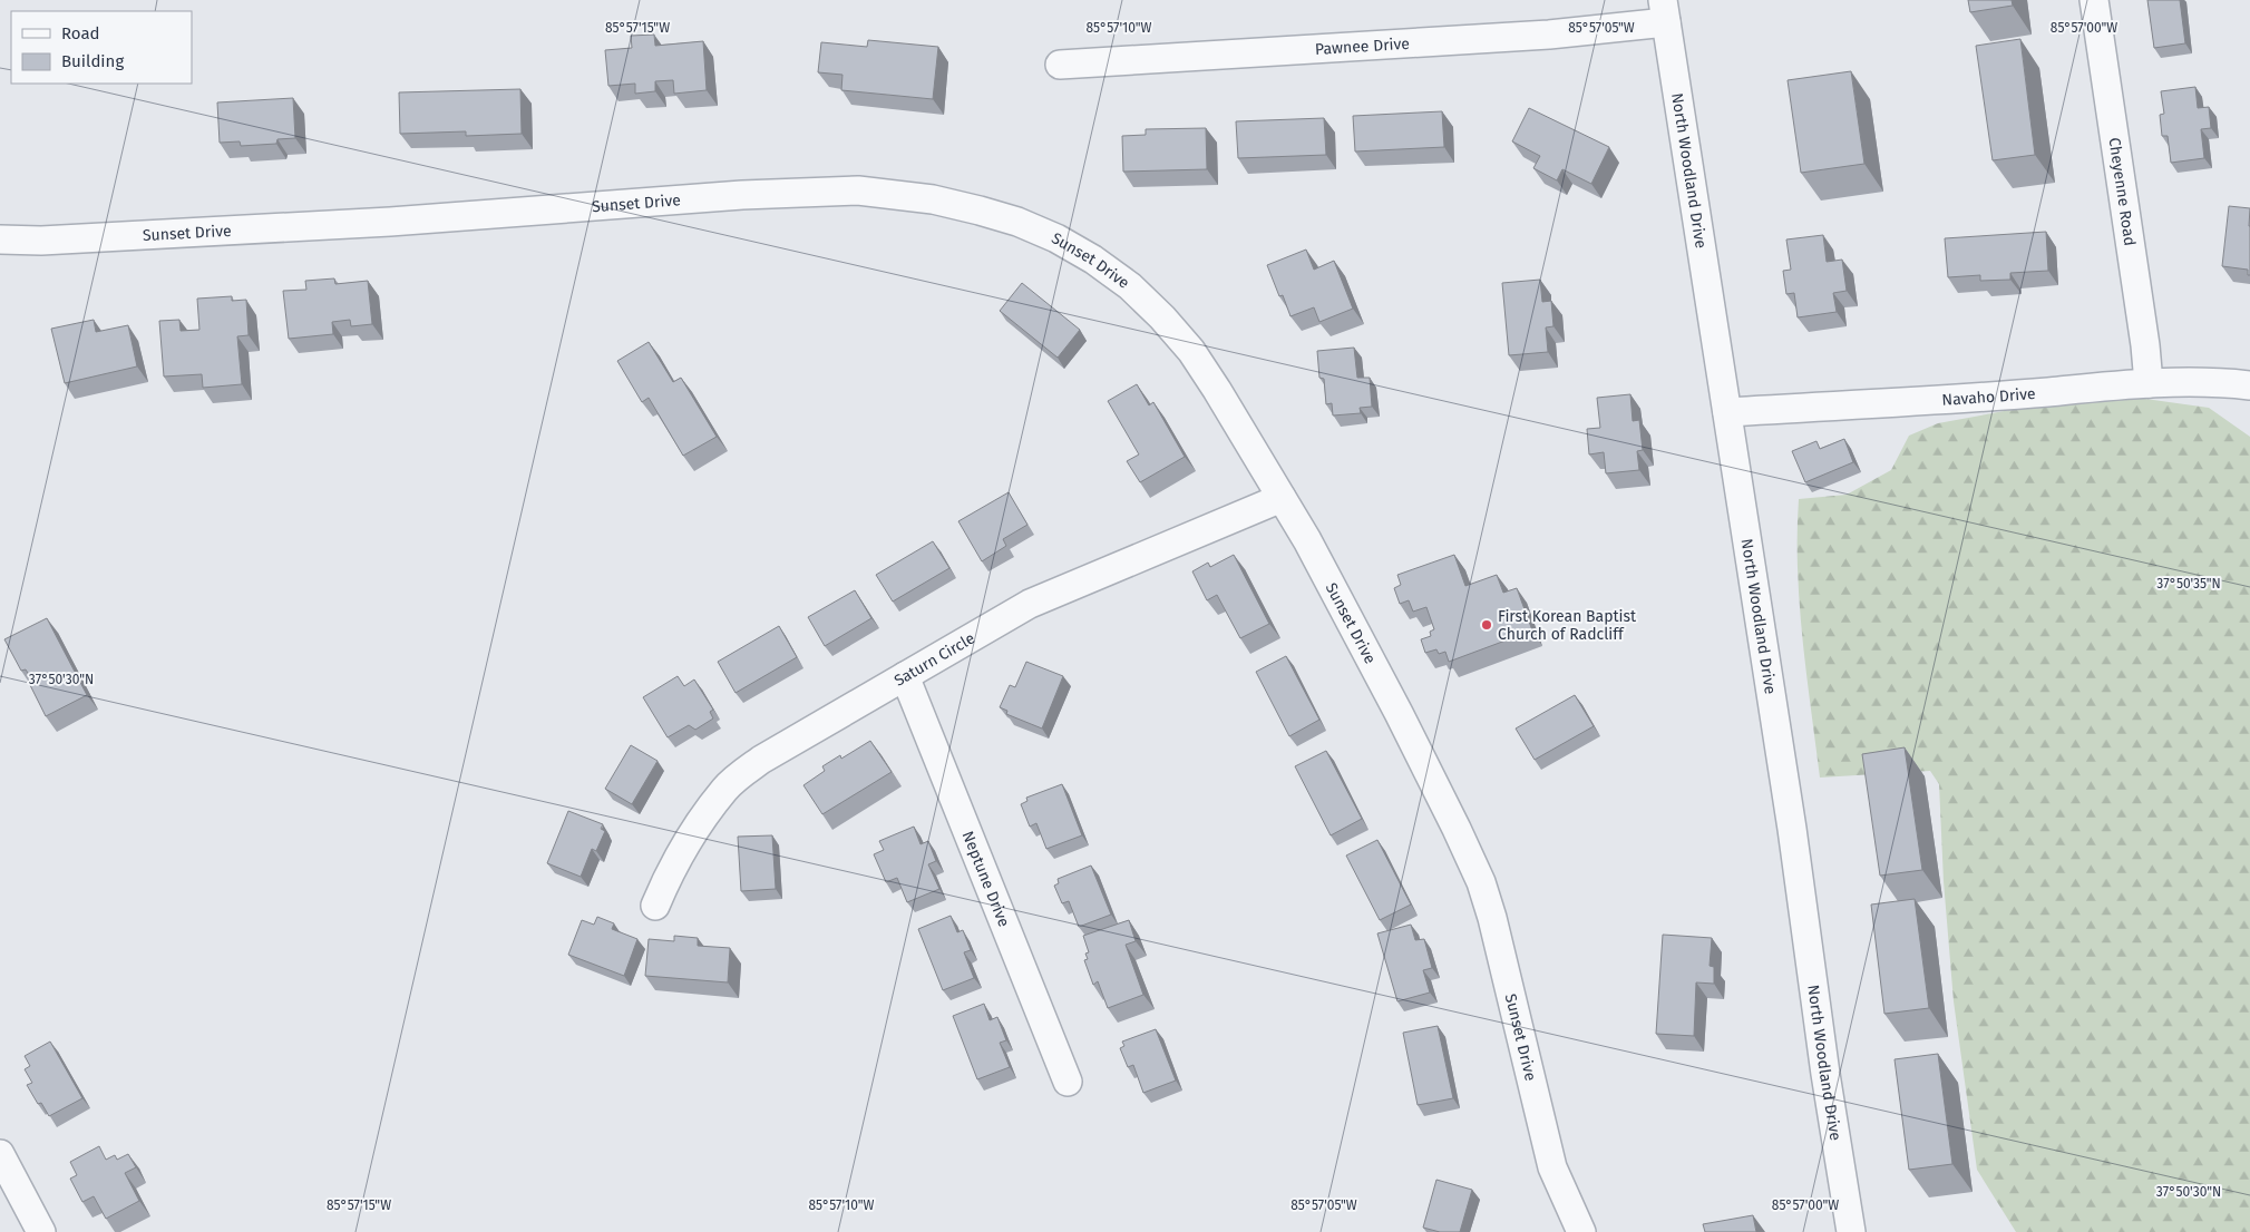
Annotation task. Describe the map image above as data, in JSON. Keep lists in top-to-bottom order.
{
  "streets": {
    "street": [
      "Pawnee Drive",
      "North Woodland Drive",
      "Cheyenne Road",
      "Sunset Drive",
      "Navaho Drive",
      "Saturn Circle",
      "Neptune Drive"
    ]
  },
  "crossings": [
    ["Pawnee Drive", "North Woodland Drive"],
    ["North Woodland Drive", "Navaho Drive"],
    ["Cheyenne Road", "Navaho Drive"],
    ["Sunset Drive", "Saturn Circle"],
    ["Saturn Circle", "Neptune Drive"]
  ],
  "places": ["First Korean Baptist Church of Radcliff"],
  "legend": ["Road", "Building"],
  "coordinates": [
    "85°57'15\"W",
    "85°57'10\"W",
    "85°57'05\"W",
    "85°57'00\"W",
    "37°50'35\"N",
    "37°50'30\"N"
  ]
}
